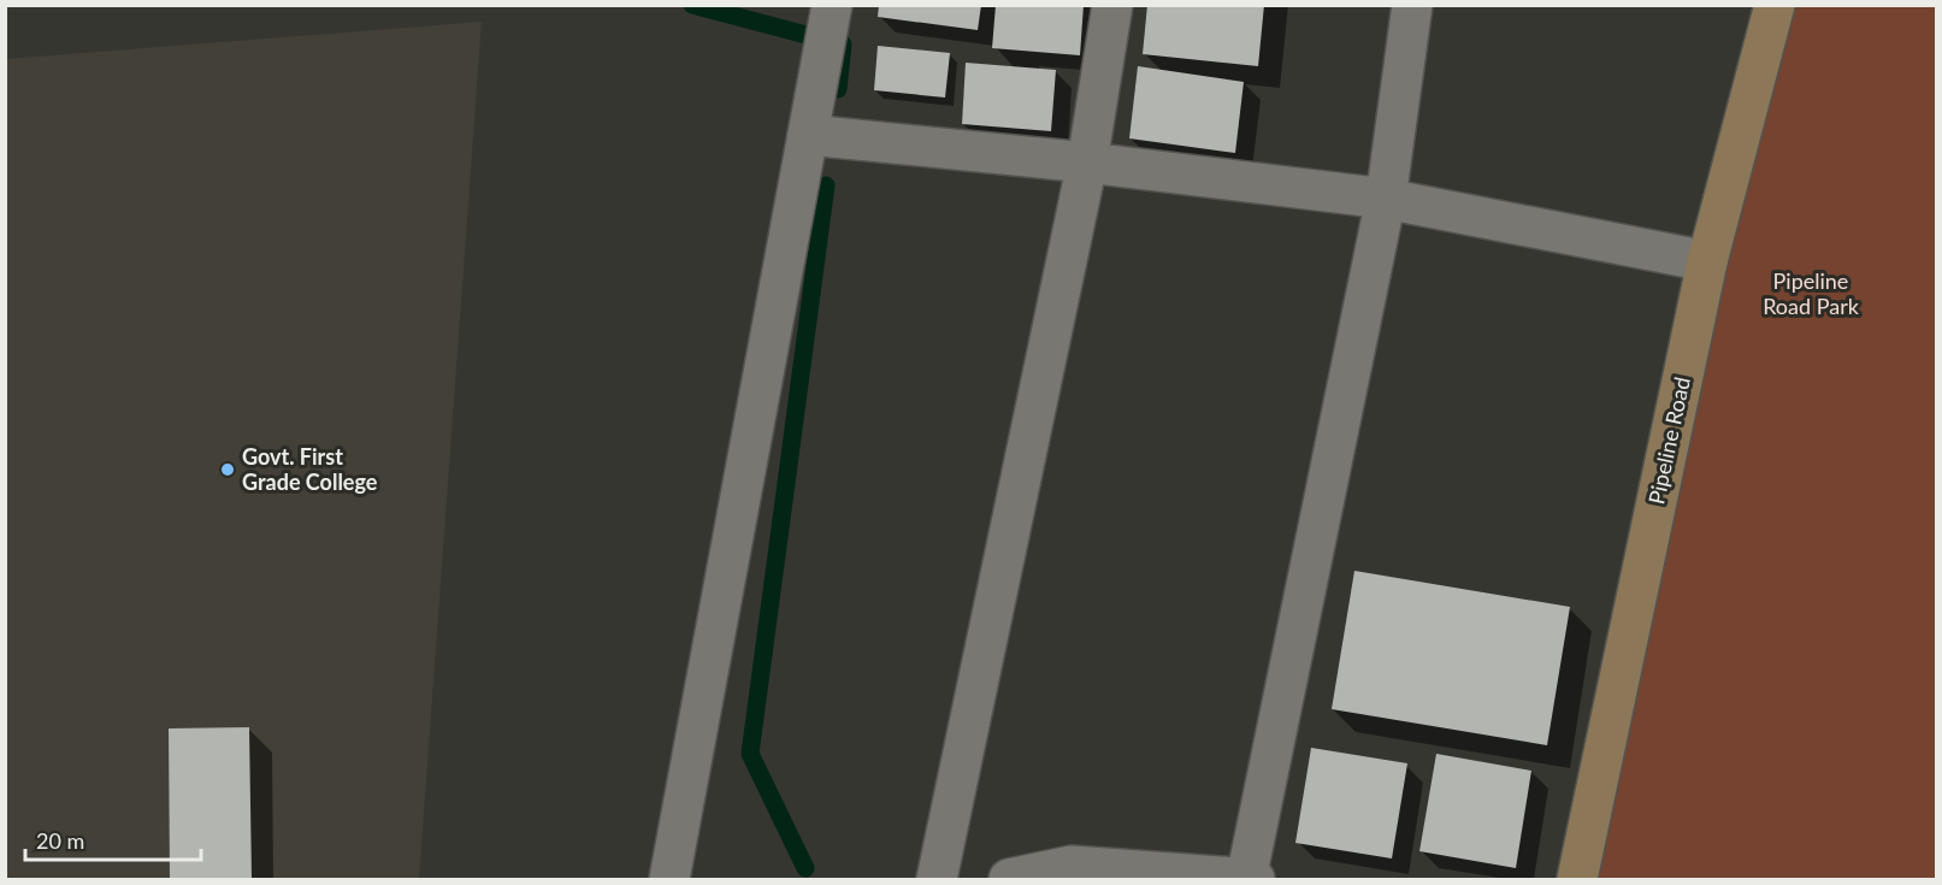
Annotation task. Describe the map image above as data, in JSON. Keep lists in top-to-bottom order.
{
  "streets": {
    "main road": ["Pipeline Road"]
  },
  "parks": ["Pipeline Road Park"],
  "places": ["Govt. First Grade College"],
  "scale_bar": "20 m"
}
